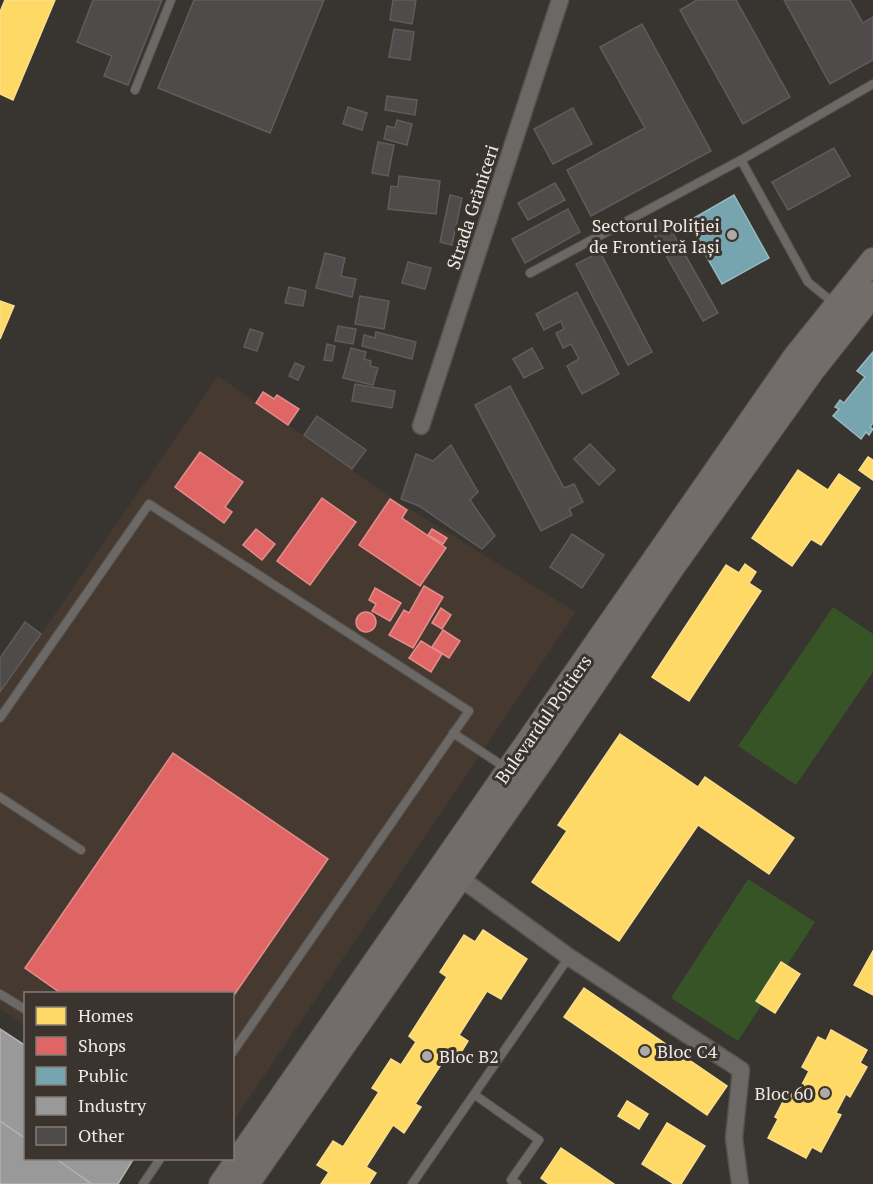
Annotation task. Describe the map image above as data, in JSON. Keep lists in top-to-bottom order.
{
  "streets": {
    "main road": ["Bulevardul Poitiers"],
    "street": ["Strada Grăniceri"]
  },
  "places": [
    "Sectorul Poliției de Frontieră Iași",
    "Bloc C4",
    "Bloc B2",
    "Bloc 60"
  ],
  "legend": [
    "Homes",
    "Shops",
    "Public",
    "Industry",
    "Other"
  ]
}
